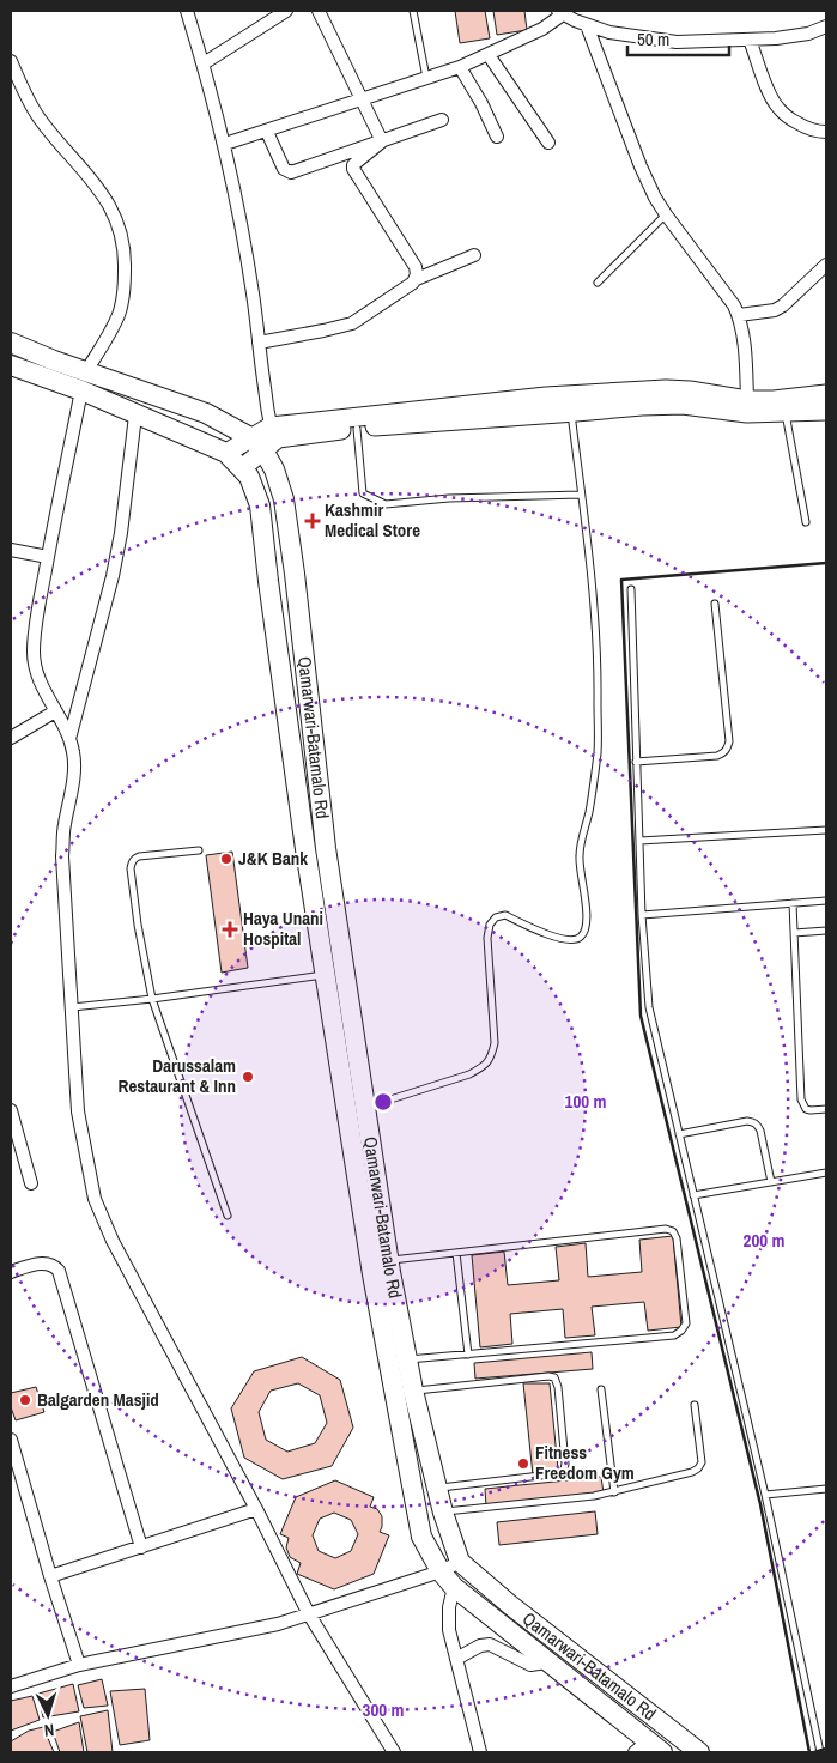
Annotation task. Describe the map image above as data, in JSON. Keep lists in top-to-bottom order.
{
  "streets": {
    "main road": ["Qamarwari-Batamalo Rd"]
  },
  "places": {
    "health": ["Kashmir Medical Store", "Haya Unani Hospital"],
    "other": [
      "J&K Bank",
      "Darussalam Restaurant & Inn",
      "Balgarden Masjid",
      "Fitness Freedom Gym"
    ]
  },
  "scale_bar": "50 m",
  "north": "bottom",
  "rings": ["100 m", "200 m", "300 m"]
}
